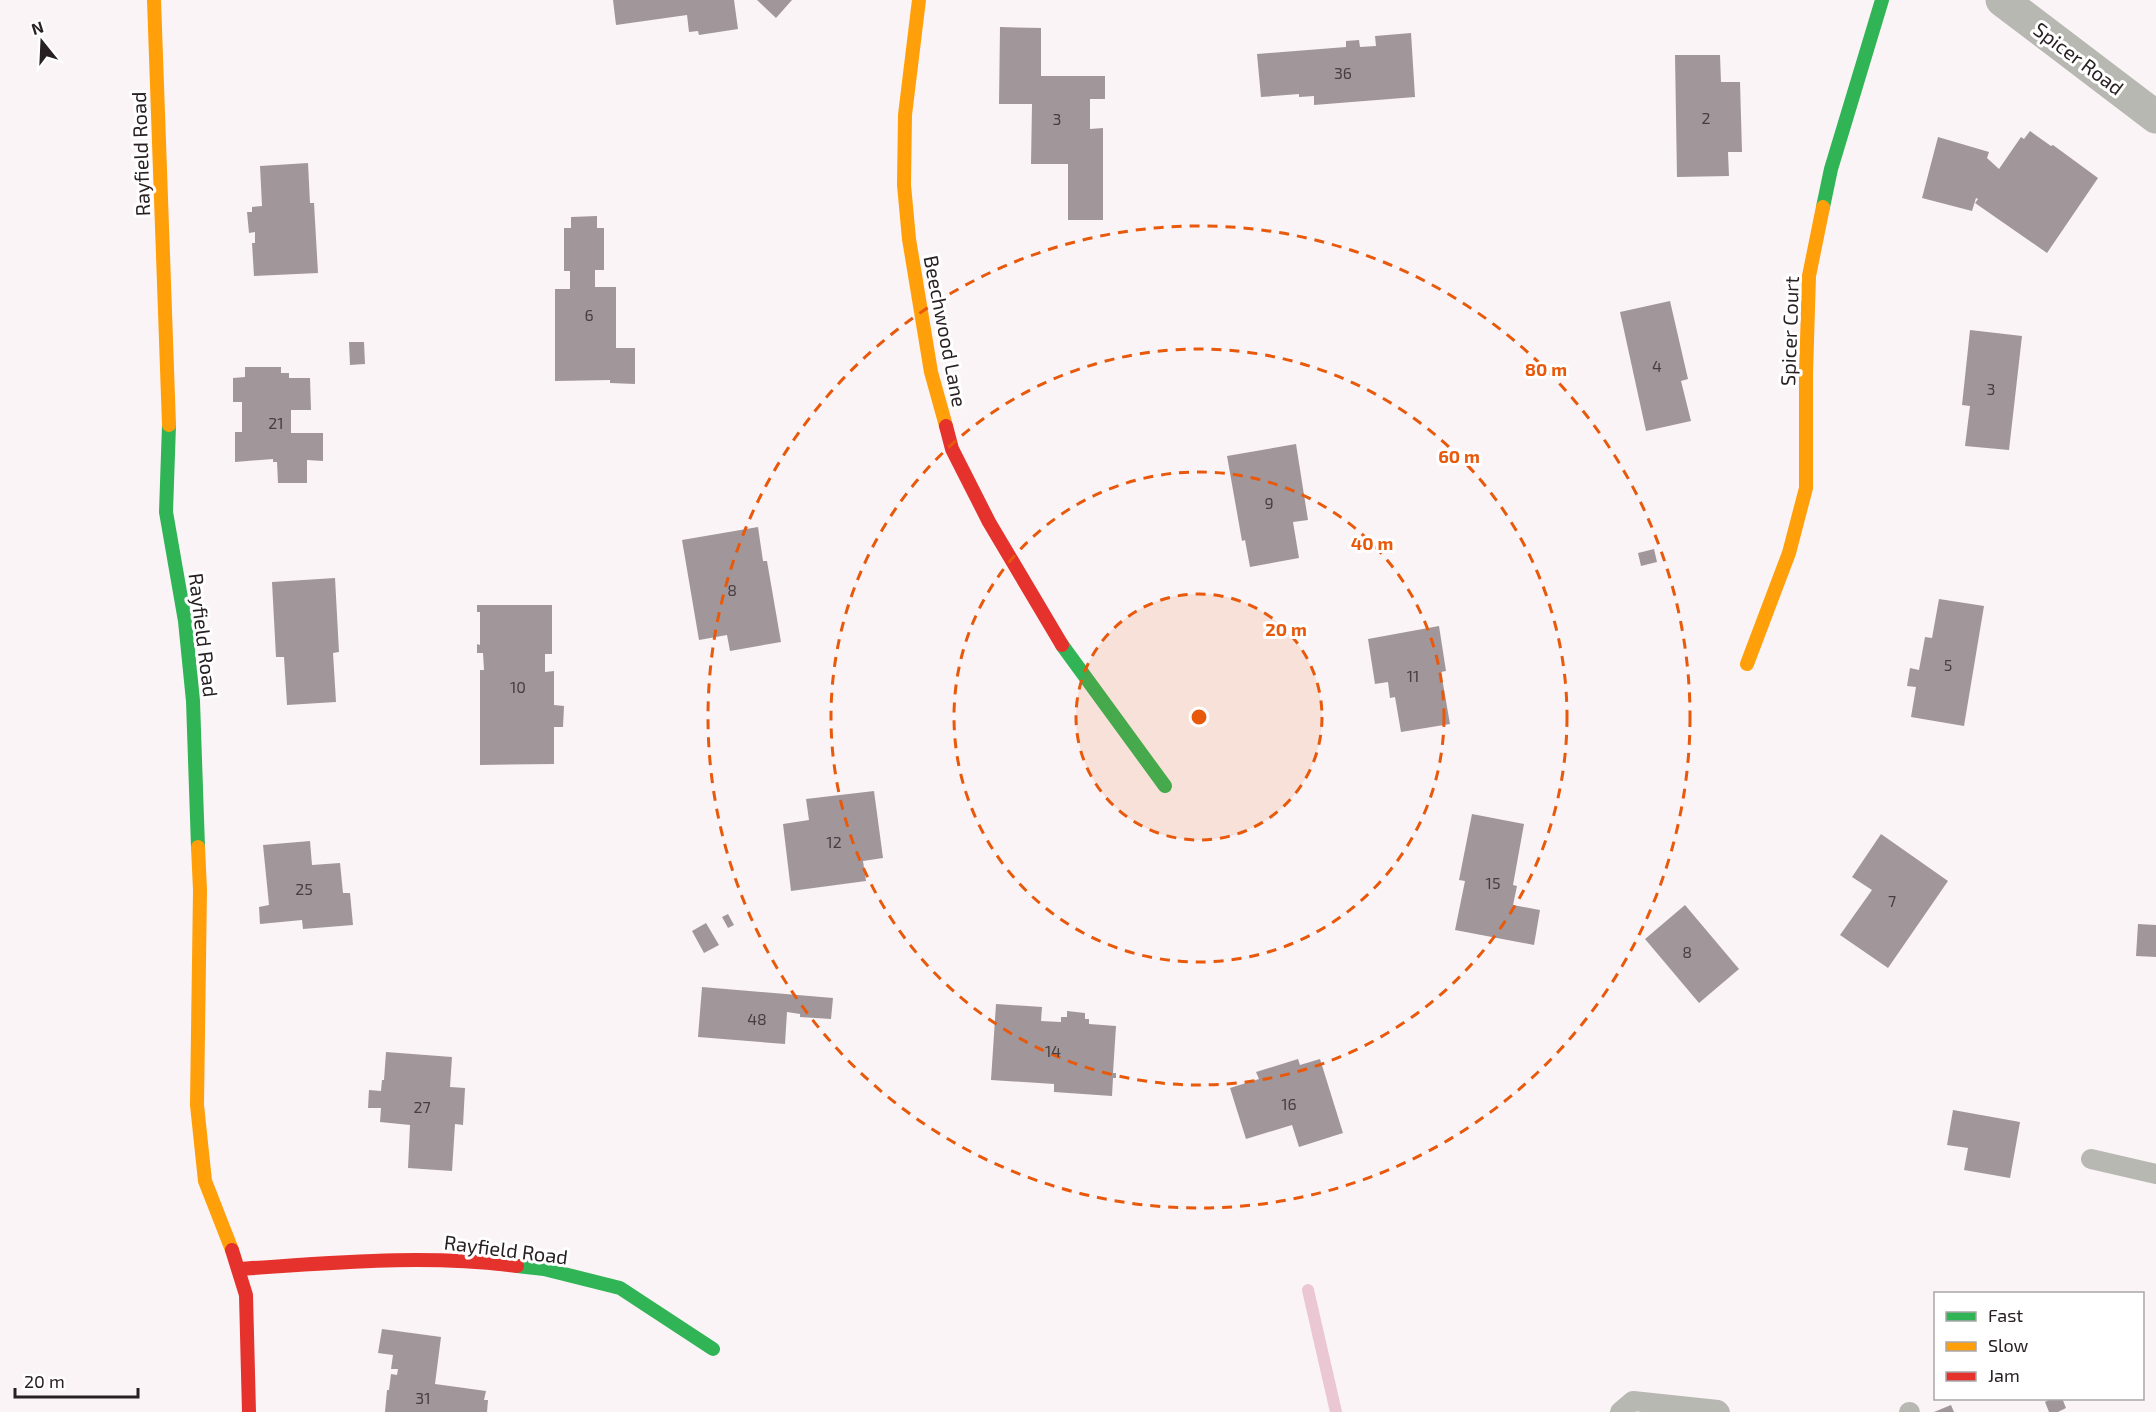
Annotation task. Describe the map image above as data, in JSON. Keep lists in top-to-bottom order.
{
  "streets": {
    "street": [
      "Spicer Road",
      "Rayfield Road",
      "Beechwood Lane",
      "Spicer Court"
    ]
  },
  "house_numbers": [
    "36",
    "2",
    "3",
    "6",
    "4",
    "3",
    "21",
    "9",
    "8",
    "5",
    "11",
    "10",
    "12",
    "15",
    "25",
    "7",
    "8",
    "48",
    "14",
    "16",
    "27",
    "31"
  ],
  "legend": ["Fast", "Slow", "Jam"],
  "scale_bar": "20 m",
  "north": "top",
  "rings": [
    "80 m",
    "60 m",
    "40 m",
    "20 m"
  ]
}
